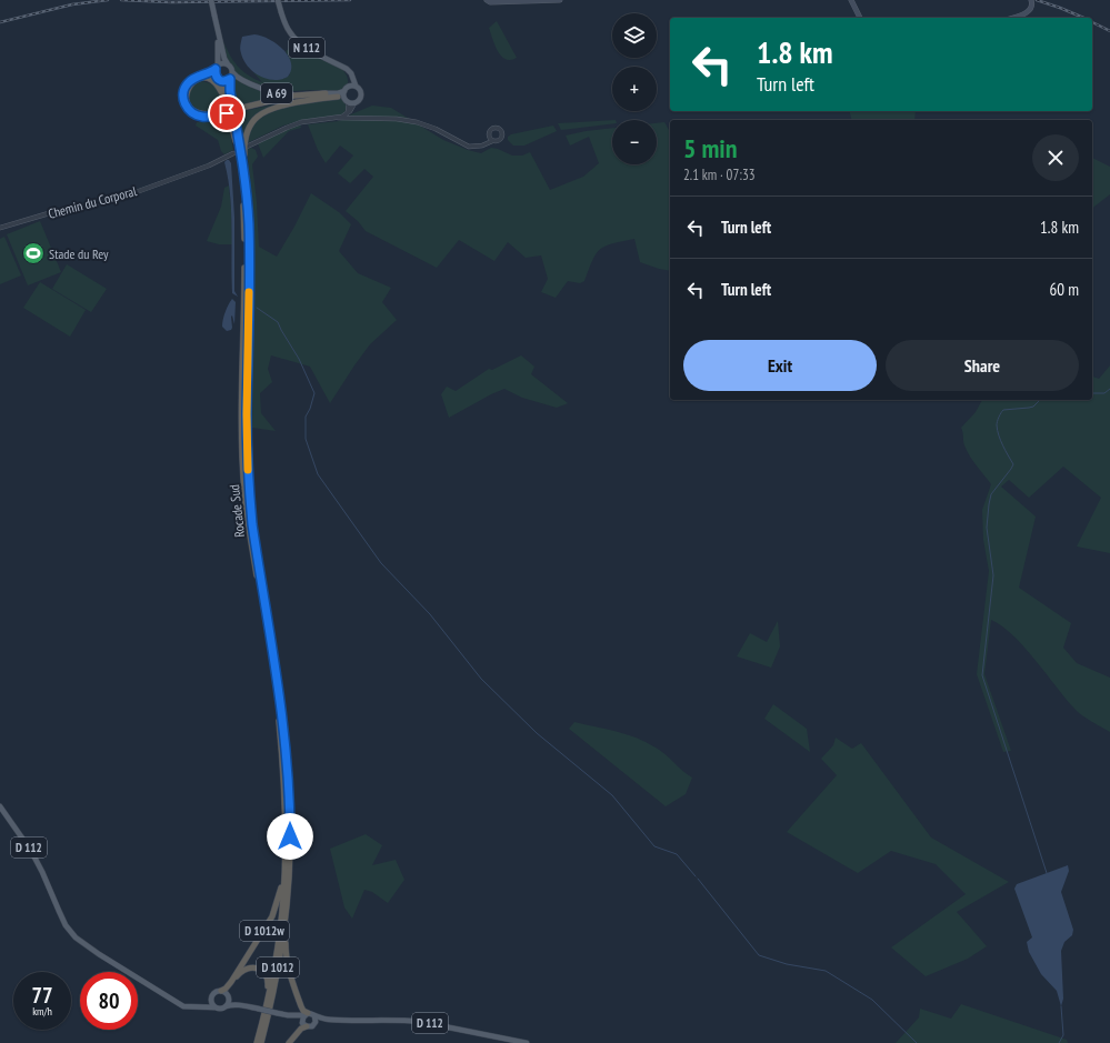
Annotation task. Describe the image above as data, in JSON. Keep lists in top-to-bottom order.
{
  "streets": {
    "highway": [
      "A 69",
      "Rocade Sud",
      "D 1012w",
      "D 1012"
    ],
    "main road": ["N 112", "D 112"],
    "street": ["Chemin du Corporal"]
  },
  "crossings": [
    ["N 112", "A 69"],
    ["A 69", "Rocade Sud"],
    ["Rocade Sud", "D 1012w"],
    ["D 112", "D 1012w"]
  ],
  "places": {
    "sports": ["Stade du Rey"]
  },
  "page": {
    "map_buttons": ["+", "−"],
    "turn": ["1.8 km", "Turn left"],
    "heading": ["5 min", "2.1 km · 07:33"],
    "list": [
      {
        "name": "Turn left",
        "value": "1.8 km"
      },
      {
        "name": "Turn left",
        "value": "60 m"
      }
    ],
    "buttons": ["Exit", "Share"],
    "speed": "77 km/h",
    "limit": "80"
  }
}
